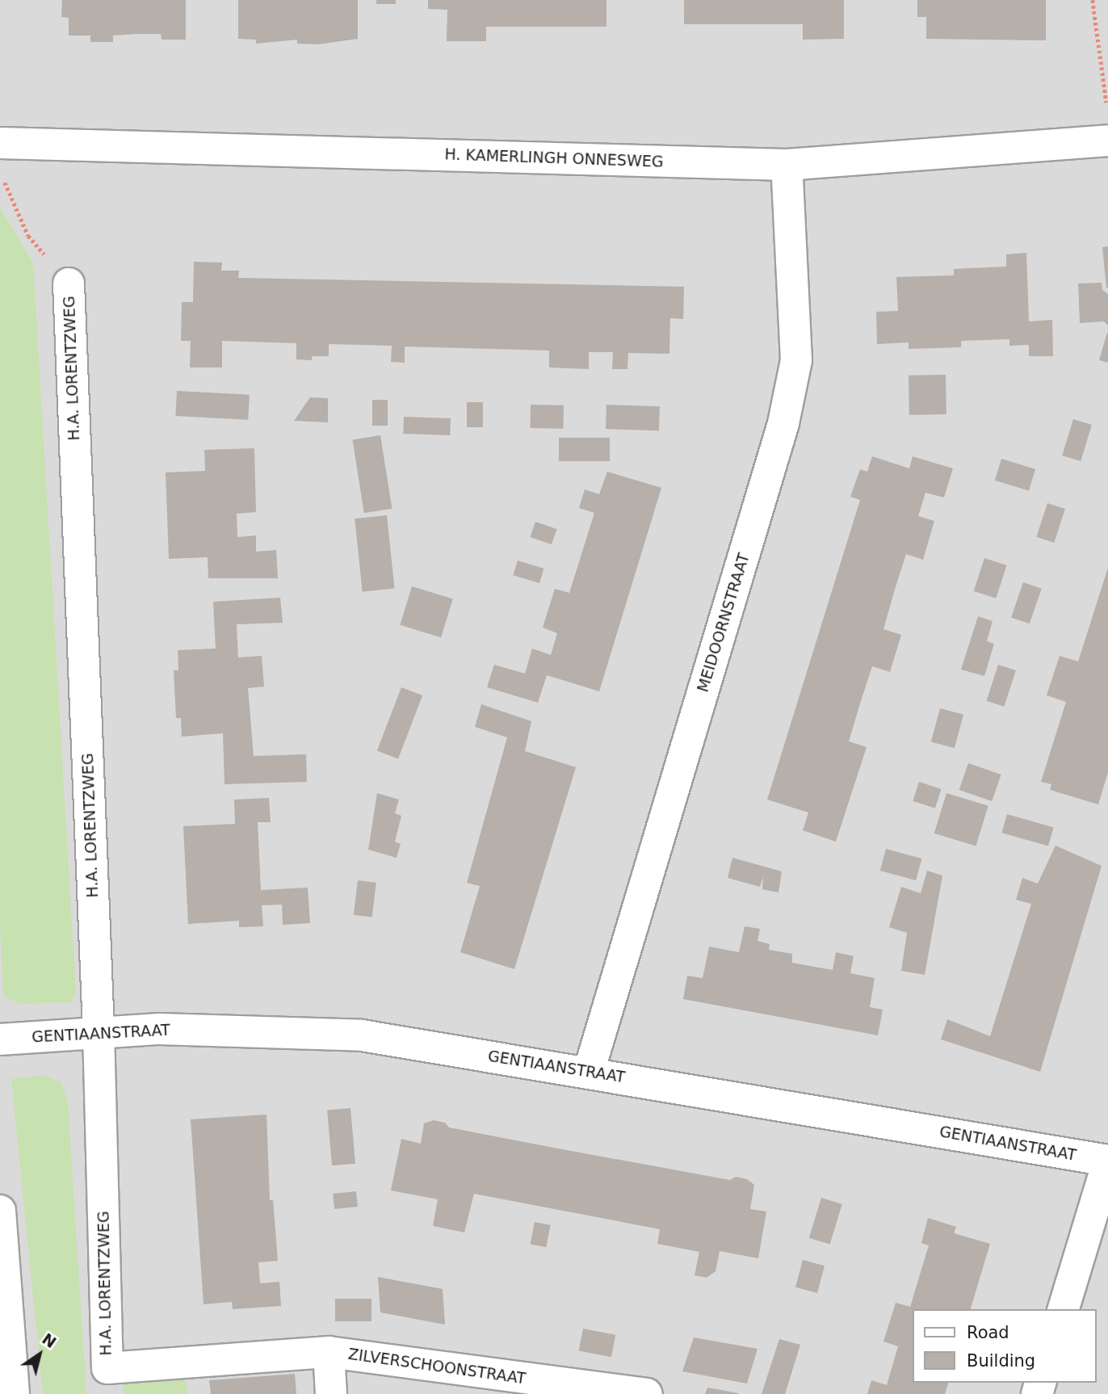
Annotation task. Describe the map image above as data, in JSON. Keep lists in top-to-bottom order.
{
  "streets": {
    "street": [
      "H. KAMERLINGH ONNESWEG",
      "H.A. LORENTZWEG",
      "MEIDOORNSTRAAT",
      "GENTIAANSTRAAT",
      "ZILVERSCHOONSTRAAT"
    ]
  },
  "crossings": [
    ["H. KAMERLINGH ONNESWEG", "MEIDOORNSTRAAT"],
    ["H.A. LORENTZWEG", "GENTIAANSTRAAT"],
    ["H.A. LORENTZWEG", "ZILVERSCHOONSTRAAT"],
    ["MEIDOORNSTRAAT", "GENTIAANSTRAAT"]
  ],
  "legend": ["Road", "Building"],
  "north": "top right"
}
